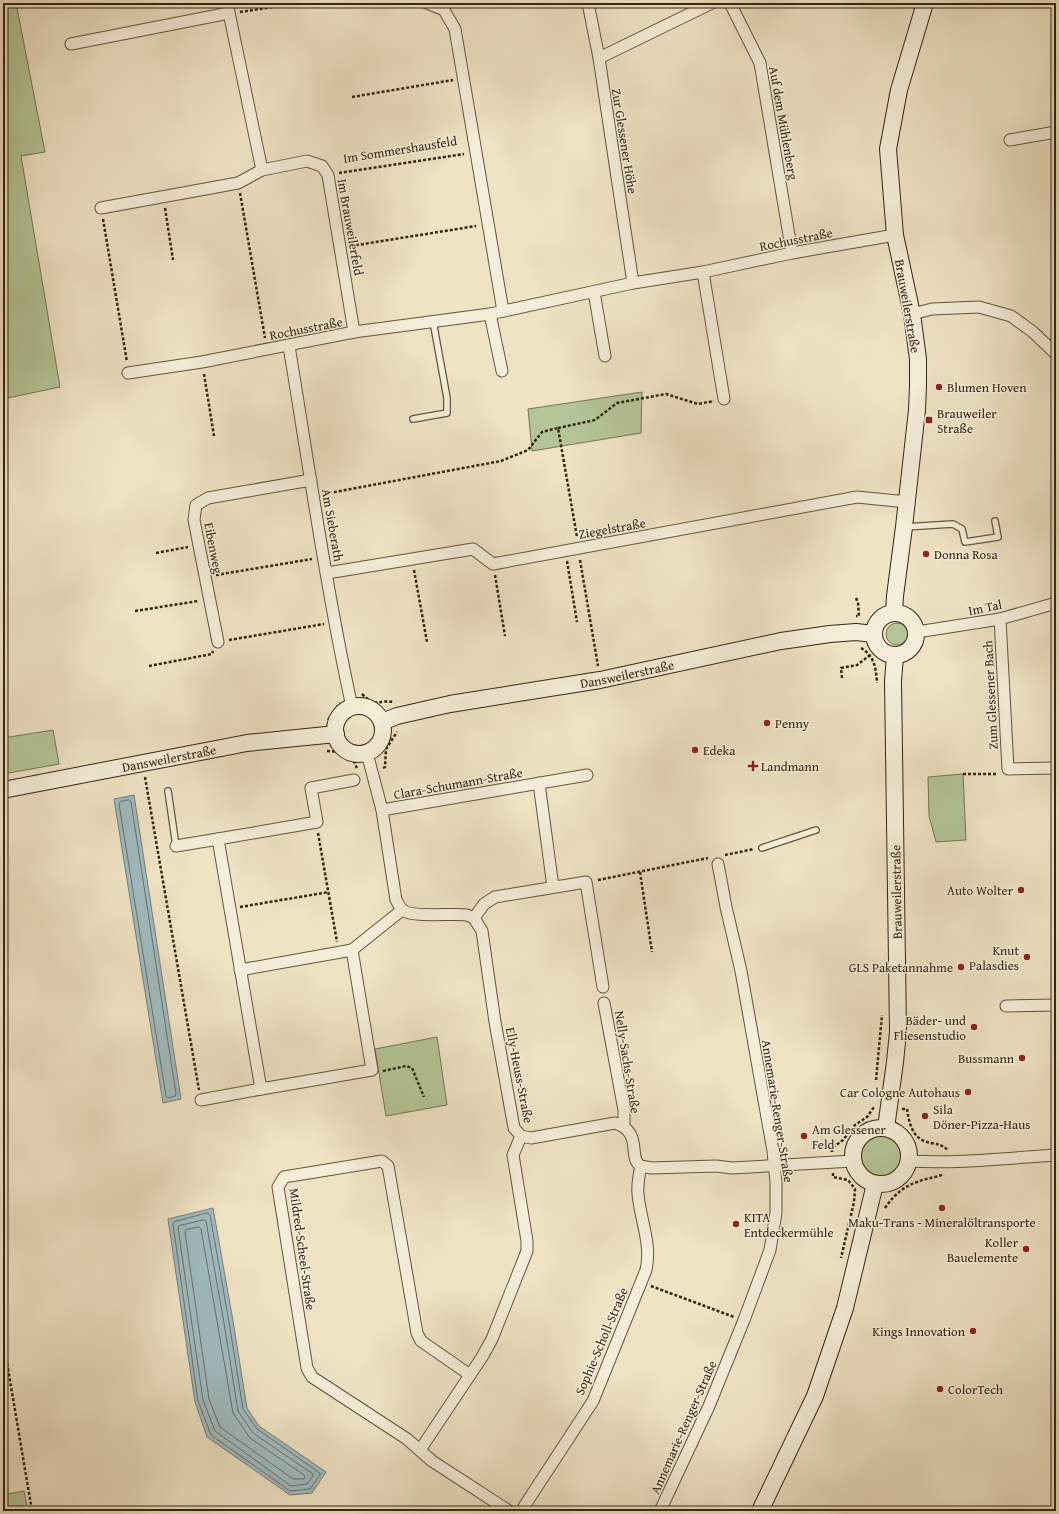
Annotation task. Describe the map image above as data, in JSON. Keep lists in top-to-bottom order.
{
  "streets": {
    "main road": ["Brauweilerstraße", "Dansweilerstraße"],
    "street": [
      "Auf dem Mühlenberg",
      "Zur Glessener Höhe",
      "Im Sommershausfeld",
      "Im Brauweilerfeld",
      "Rochusstraße",
      "Am Sieberath",
      "Ziegelstraße",
      "Eibenweg",
      "Im Tal",
      "Zum Glessener Bach",
      "Clara-Schumann-Straße",
      "Nelly-Sachs-Straße",
      "Elly-Heuss-Straße",
      "Annemarie-Renger-Straße",
      "Mildred-Scheel-Straße",
      "Sophie-Scholl-Straße"
    ]
  },
  "crossings": [
    ["Auf dem Mühlenberg", "Rochusstraße"],
    ["Zur Glessener Höhe", "Rochusstraße"],
    ["Im Sommershausfeld", "Im Brauweilerfeld"],
    ["Im Sommershausfeld", "Rochusstraße"],
    ["Im Brauweilerfeld", "Rochusstraße"],
    ["Rochusstraße", "Brauweilerstraße"],
    ["Rochusstraße", "Am Sieberath"],
    ["Brauweilerstraße", "Ziegelstraße"],
    ["Brauweilerstraße", "Im Tal"],
    ["Brauweilerstraße", "Dansweilerstraße"],
    ["Am Sieberath", "Eibenweg"],
    ["Am Sieberath", "Dansweilerstraße"],
    ["Im Tal", "Dansweilerstraße"],
    ["Im Tal", "Zum Glessener Bach"],
    ["Nelly-Sachs-Straße", "Elly-Heuss-Straße"]
  ],
  "places": {
    "other": [
      "Blumen Hoven",
      "Donna Rosa",
      "Penny",
      "Edeka",
      "Auto Wolter",
      "Knut Palasdies",
      "GLS Paketannahme",
      "Bäder- und Fliesenstudio",
      "Bussmann",
      "Car Cologne Autohaus",
      "Sila Döner-Pizza-Haus",
      "Am Glessener Feld",
      "Maku-Trans - Mineralöltransporte",
      "KITA Entdeckermühle",
      "Koller Bauelemente",
      "Kings Innovation",
      "ColorTech"
    ],
    "transit": ["Brauweiler Straße"],
    "health": ["Landmann"]
  }
}
